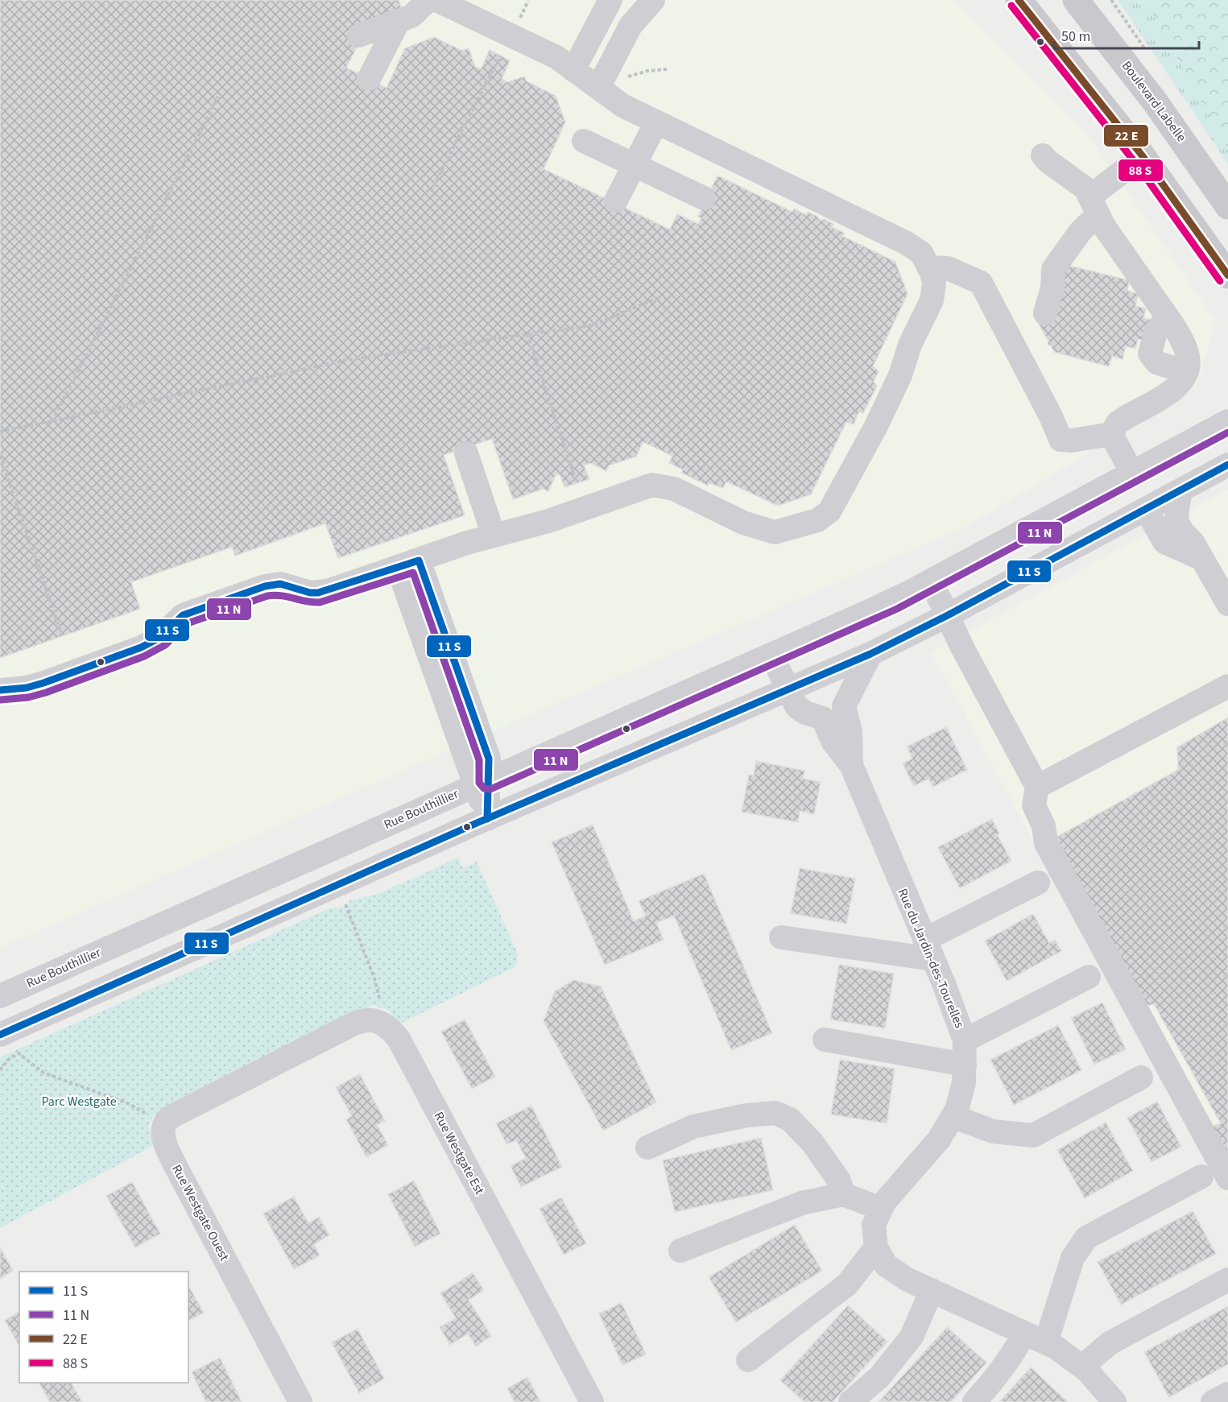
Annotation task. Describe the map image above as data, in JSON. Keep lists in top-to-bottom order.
{
  "streets": {
    "main road": ["Boulevard Labelle"],
    "street": [
      "Rue Bouthillier",
      "Rue du Jardin-des-Tourelles",
      "Rue Westgate Est",
      "Rue Westgate Ouest"
    ]
  },
  "crossings": [
    ["Rue Westgate Est", "Rue Westgate Ouest"]
  ],
  "parks": ["Parc Westgate"],
  "legend": [
    "11 S",
    "11 N",
    "22 E",
    "88 S"
  ],
  "scale_bar": "50 m"
}
